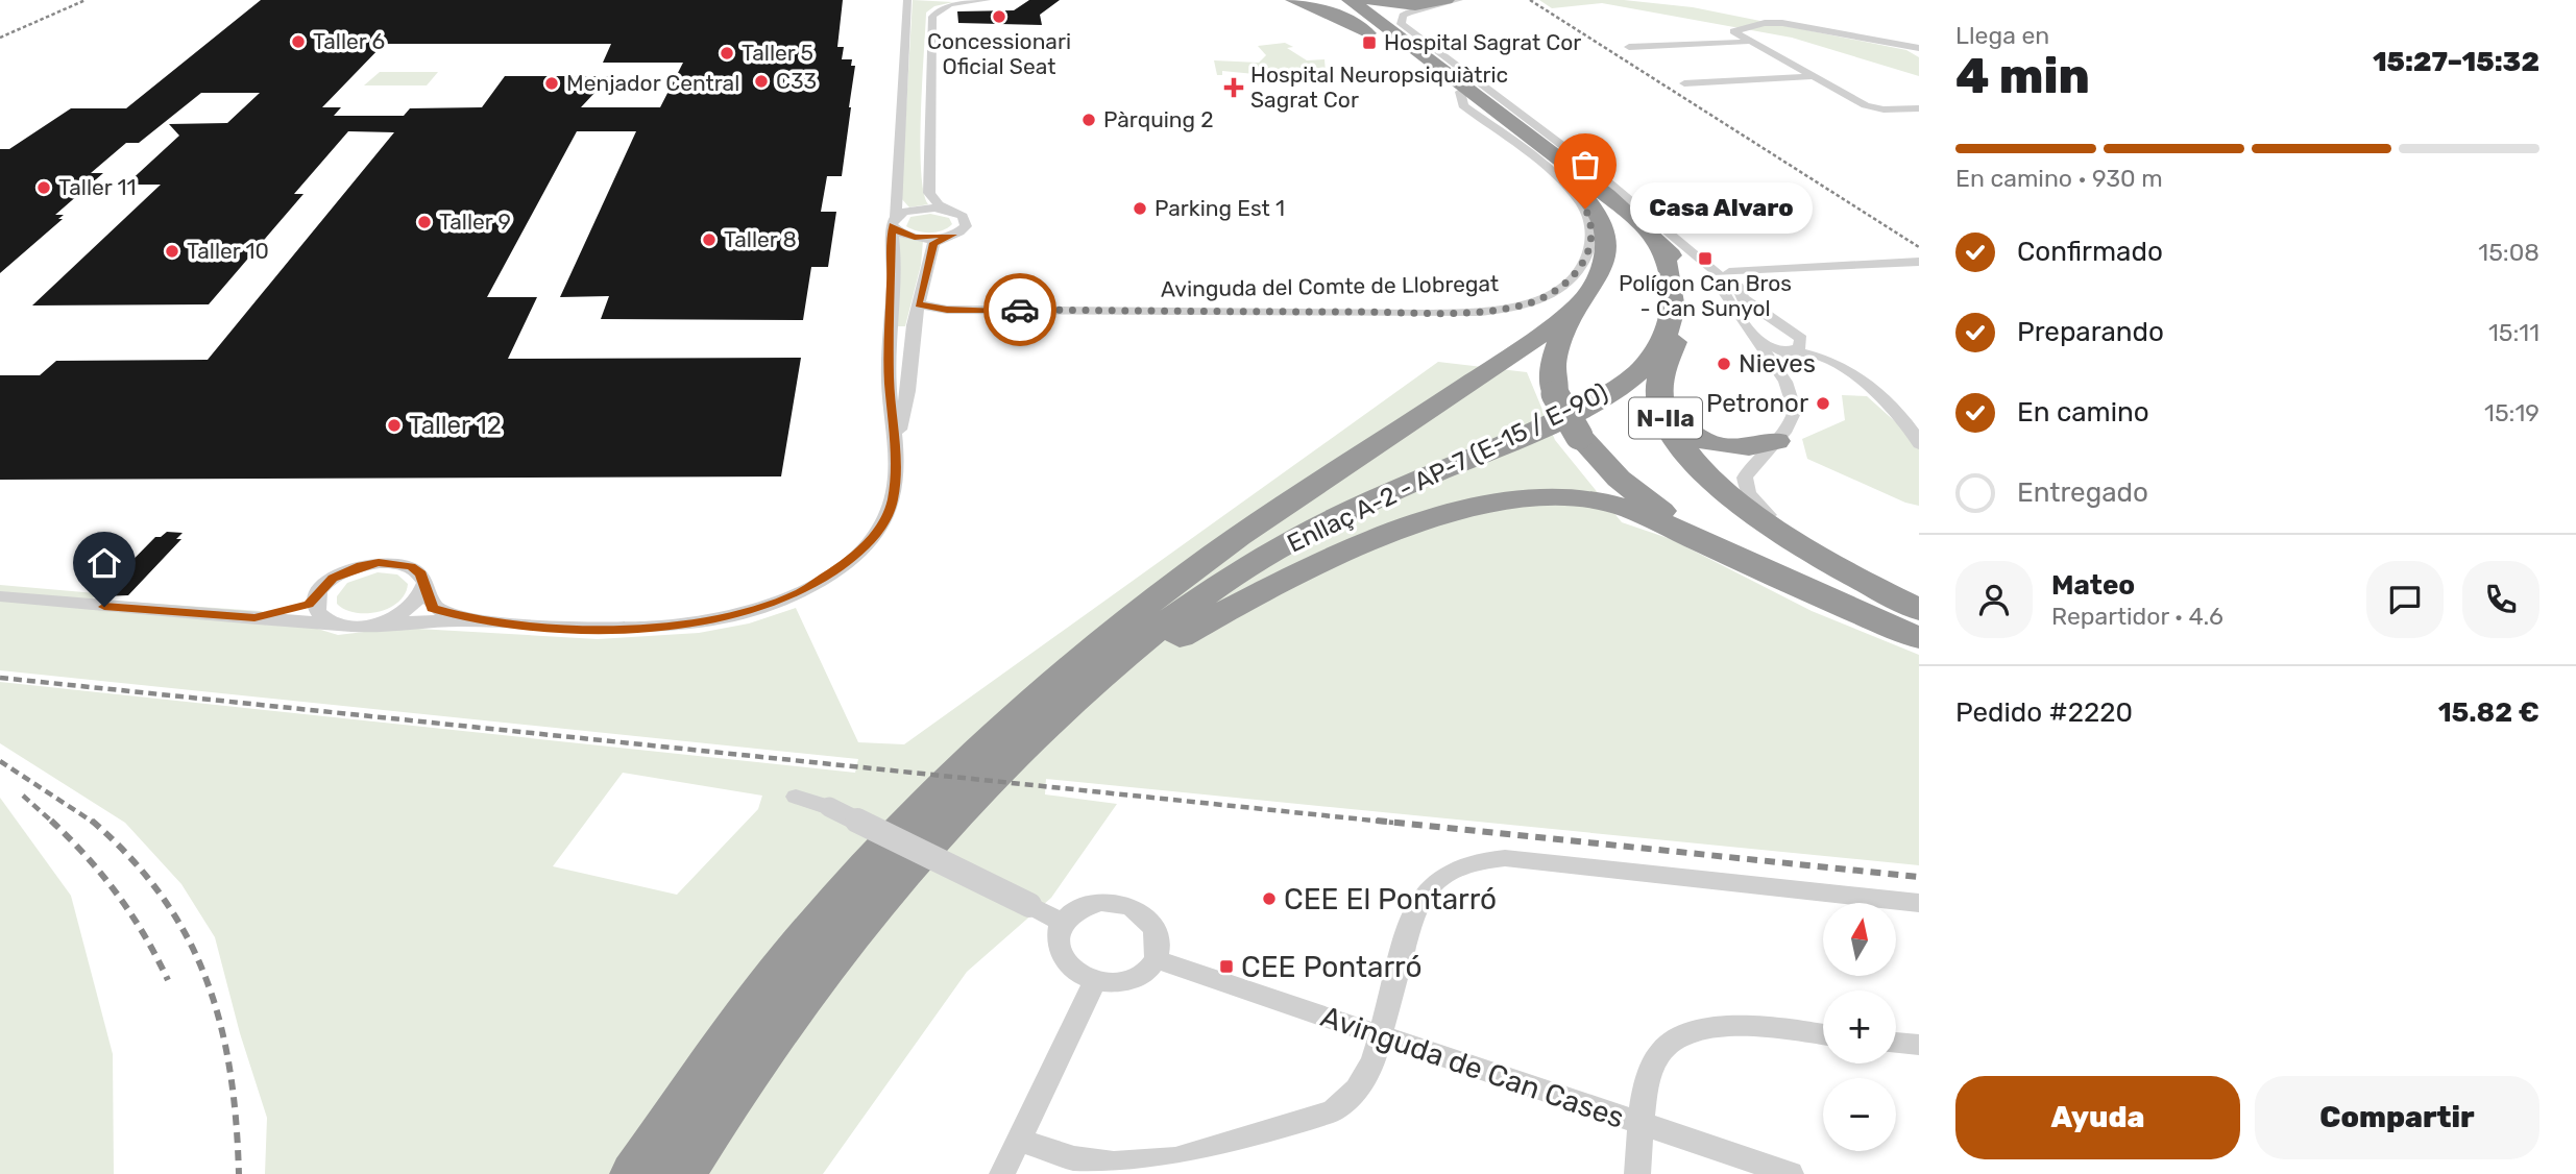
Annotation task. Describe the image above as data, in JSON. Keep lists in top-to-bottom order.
{
  "streets": {
    "highway": ["N-IIa", "Enllaç A-2 - AP-7 (E-15 / E-90)"],
    "street": ["Avinguda del Comte de Llobregat", "Avinguda de Can Cases"]
  },
  "crossings": [
    ["Avinguda del Comte de Llobregat", "N-IIa"],
    ["N-IIa", "Enllaç A-2 - AP-7 (E-15 / E-90)"]
  ],
  "places": {
    "other": [
      "Concessionari Oficial Seat",
      "Taller 6",
      "Taller 5",
      "C33",
      "Menjador Central",
      "Pàrquing 2",
      "Taller 11",
      "Parking Est 1",
      "Casa Alvaro",
      "Taller 9",
      "Taller 8",
      "Taller 10",
      "Nieves",
      "Petronor",
      "Taller 12",
      "CEE El Pontarró"
    ],
    "transit": ["Hospital Sagrat Cor", "Polígon Can Bros - Can Sunyol", "CEE Pontarró"],
    "health": ["Hospital Neuropsiquiàtric Sagrat Cor"]
  },
  "north": "top",
  "page": {
    "heading": ["4 min", "Llega en", "15:27–15:32"],
    "panel": [
      "Mateo",
      "Repartidor · 4.6",
      "Pedido #2220",
      "15.82 €"
    ],
    "bar": "En camino · 930 m",
    "bubble": "Casa Alvaro",
    "list": [
      ["Confirmado", "15:08"],
      ["Preparando", "15:11"],
      ["En camino", "15:19"],
      "Entregado"
    ],
    "map_buttons": ["+", "−"],
    "buttons": ["Ayuda", "Compartir"]
  }
}
